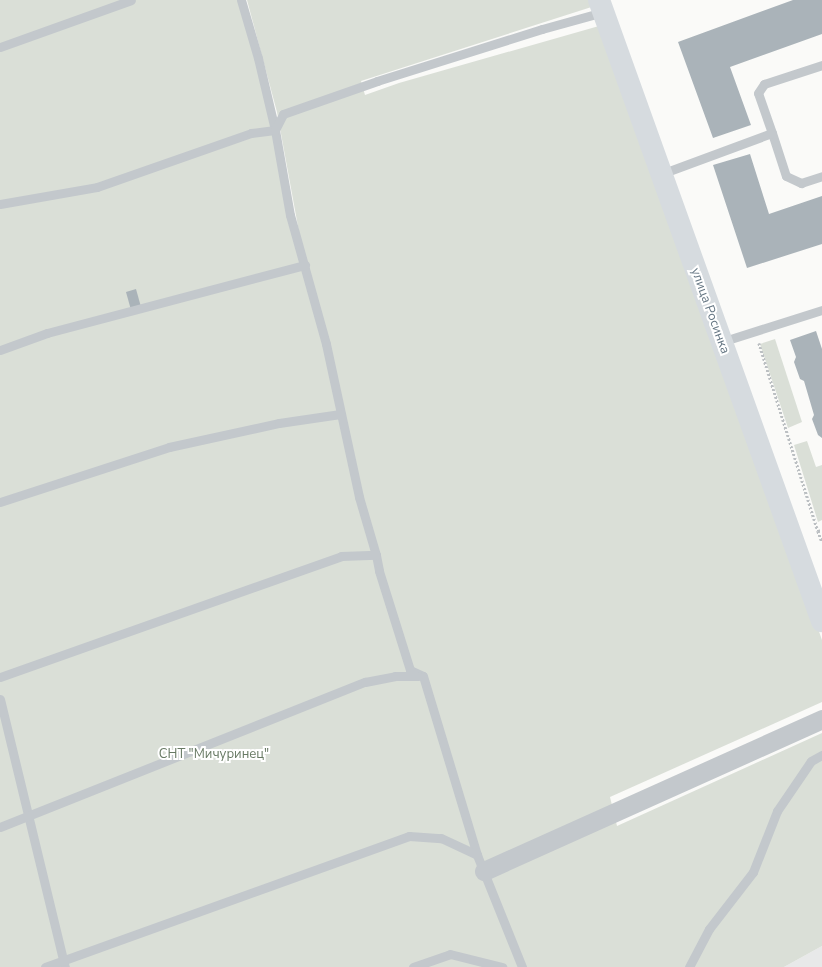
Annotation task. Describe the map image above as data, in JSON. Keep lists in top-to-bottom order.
{
  "streets": {
    "main road": ["улица Росинка"]
  },
  "parks": ["СНТ \"Мичуринец\""]
}
